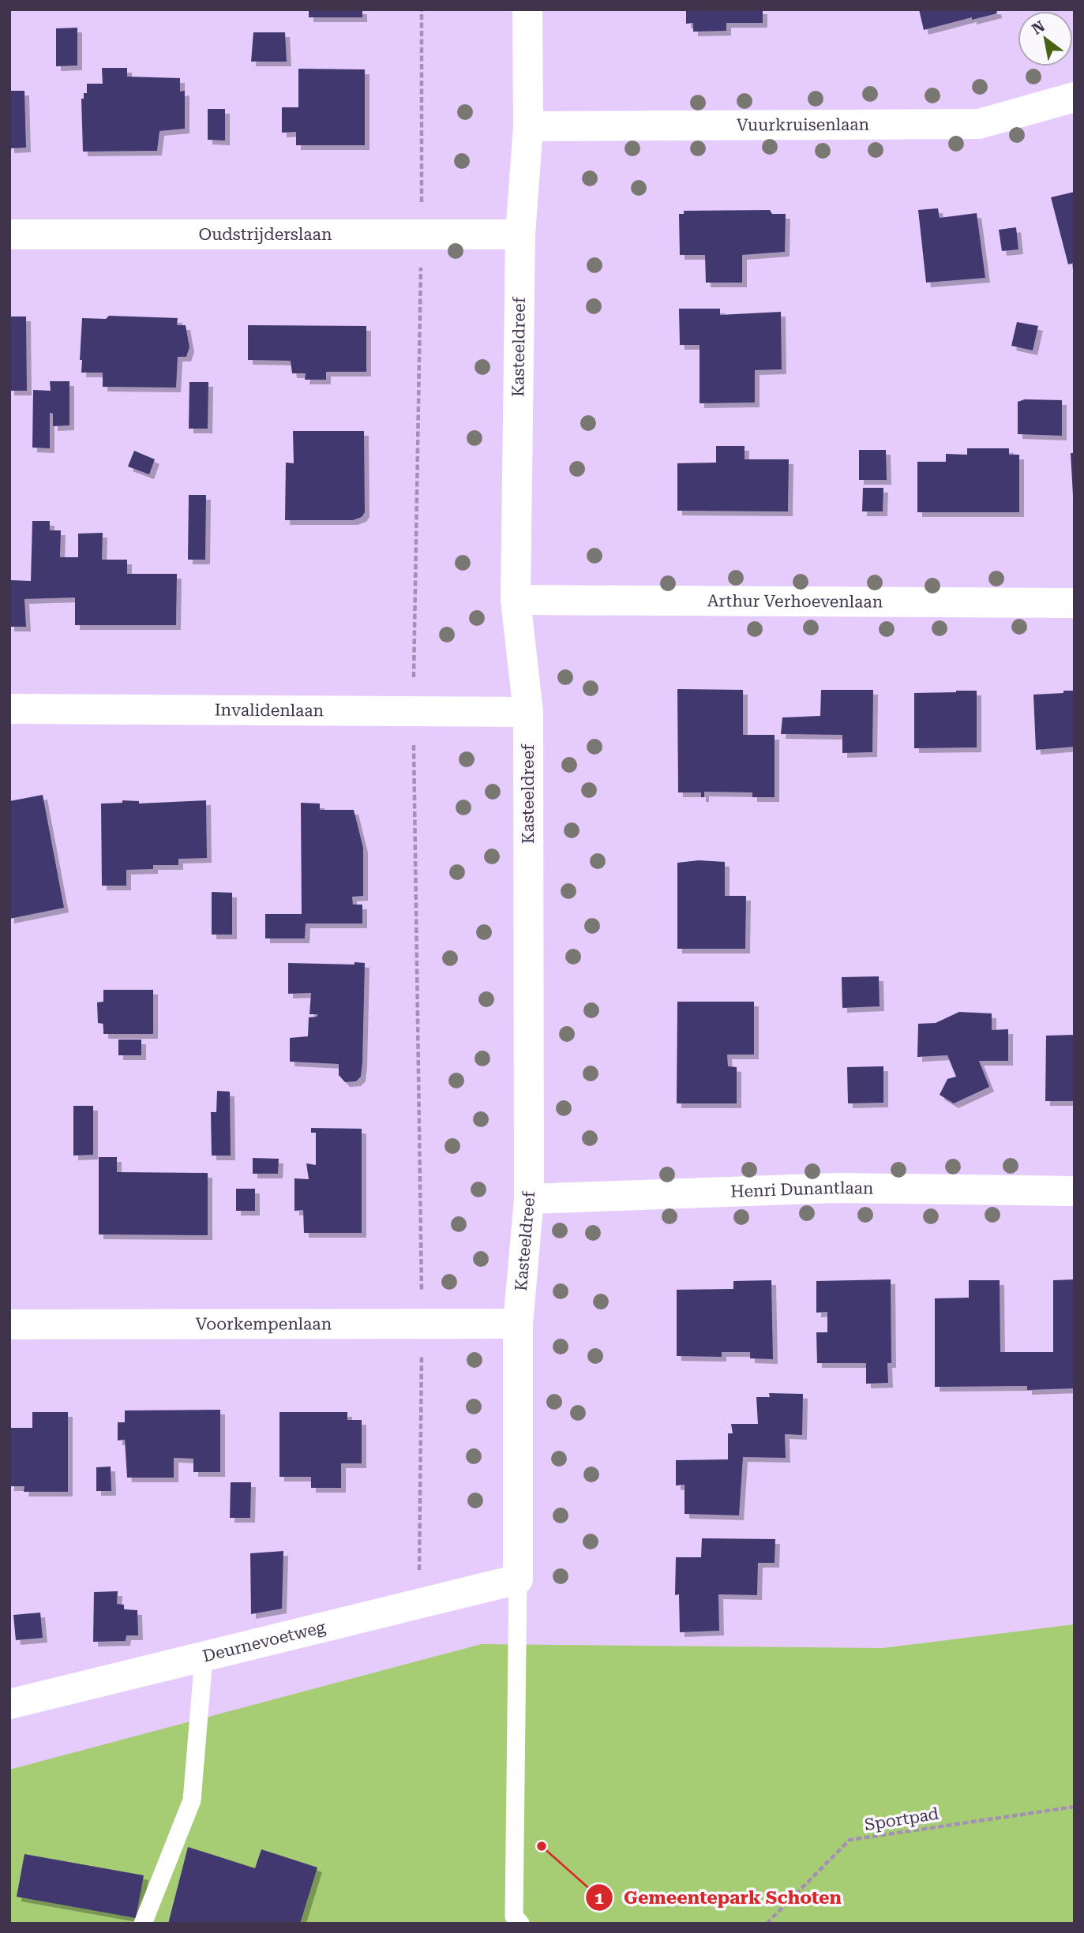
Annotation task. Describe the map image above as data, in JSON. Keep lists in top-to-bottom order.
{
  "streets": {
    "street": [
      "Vuurkruisenlaan",
      "Oudstrijderslaan",
      "Kasteeldreef",
      "Arthur Verhoevenlaan",
      "Invalidenlaan",
      "Henri Dunantlaan",
      "Voorkempenlaan",
      "Deurnevoetweg"
    ],
    "path": ["Sportpad"]
  },
  "crossings": [
    ["Vuurkruisenlaan", "Kasteeldreef"],
    ["Oudstrijderslaan", "Kasteeldreef"],
    ["Kasteeldreef", "Arthur Verhoevenlaan"],
    ["Kasteeldreef", "Invalidenlaan"],
    ["Kasteeldreef", "Henri Dunantlaan"],
    ["Kasteeldreef", "Voorkempenlaan"],
    ["Kasteeldreef", "Deurnevoetweg"]
  ],
  "places": ["Gemeentepark Schoten"],
  "north": "top left"
}
